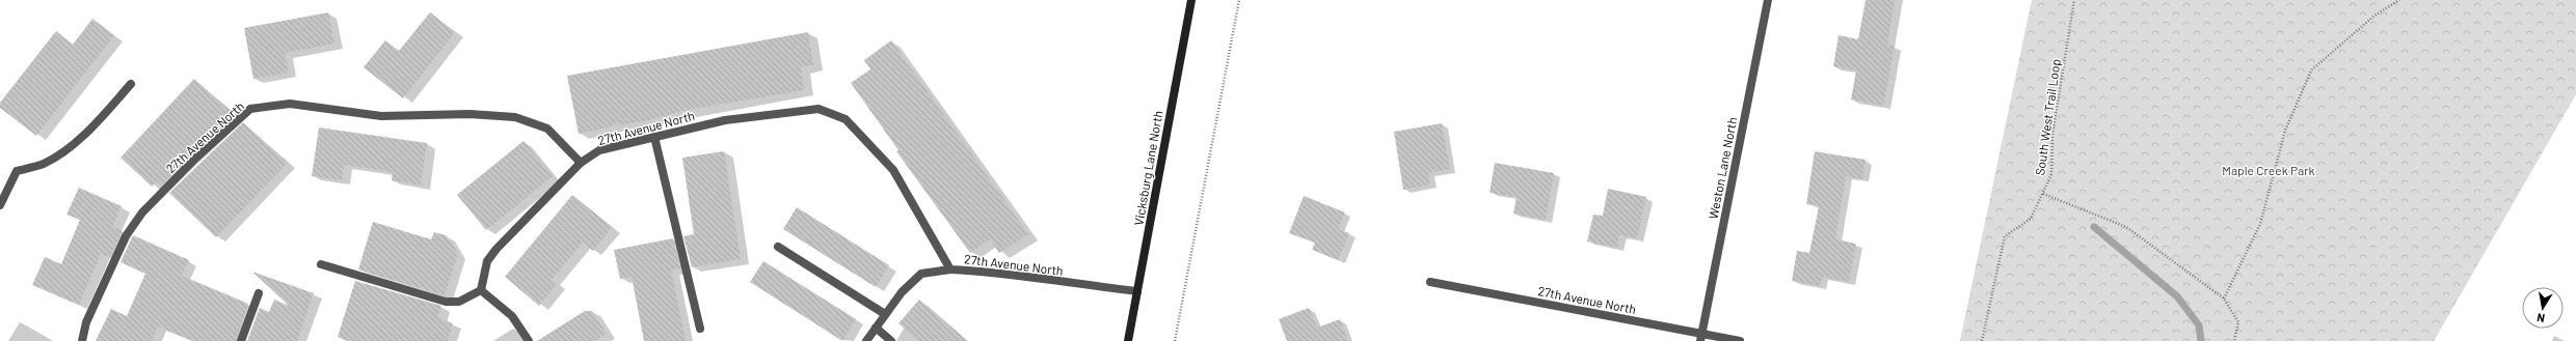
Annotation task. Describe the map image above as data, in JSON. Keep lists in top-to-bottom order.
{
  "streets": {
    "main road": ["Vicksburg Lane North"],
    "street": ["27th Avenue North", "Weston Lane North"],
    "path": ["South West Trail Loop"]
  },
  "crossings": [
    ["27th Avenue North", "Vicksburg Lane North"],
    ["27th Avenue North", "Weston Lane North"]
  ],
  "parks": ["Maple Creek Park"],
  "north": "bottom"
}
